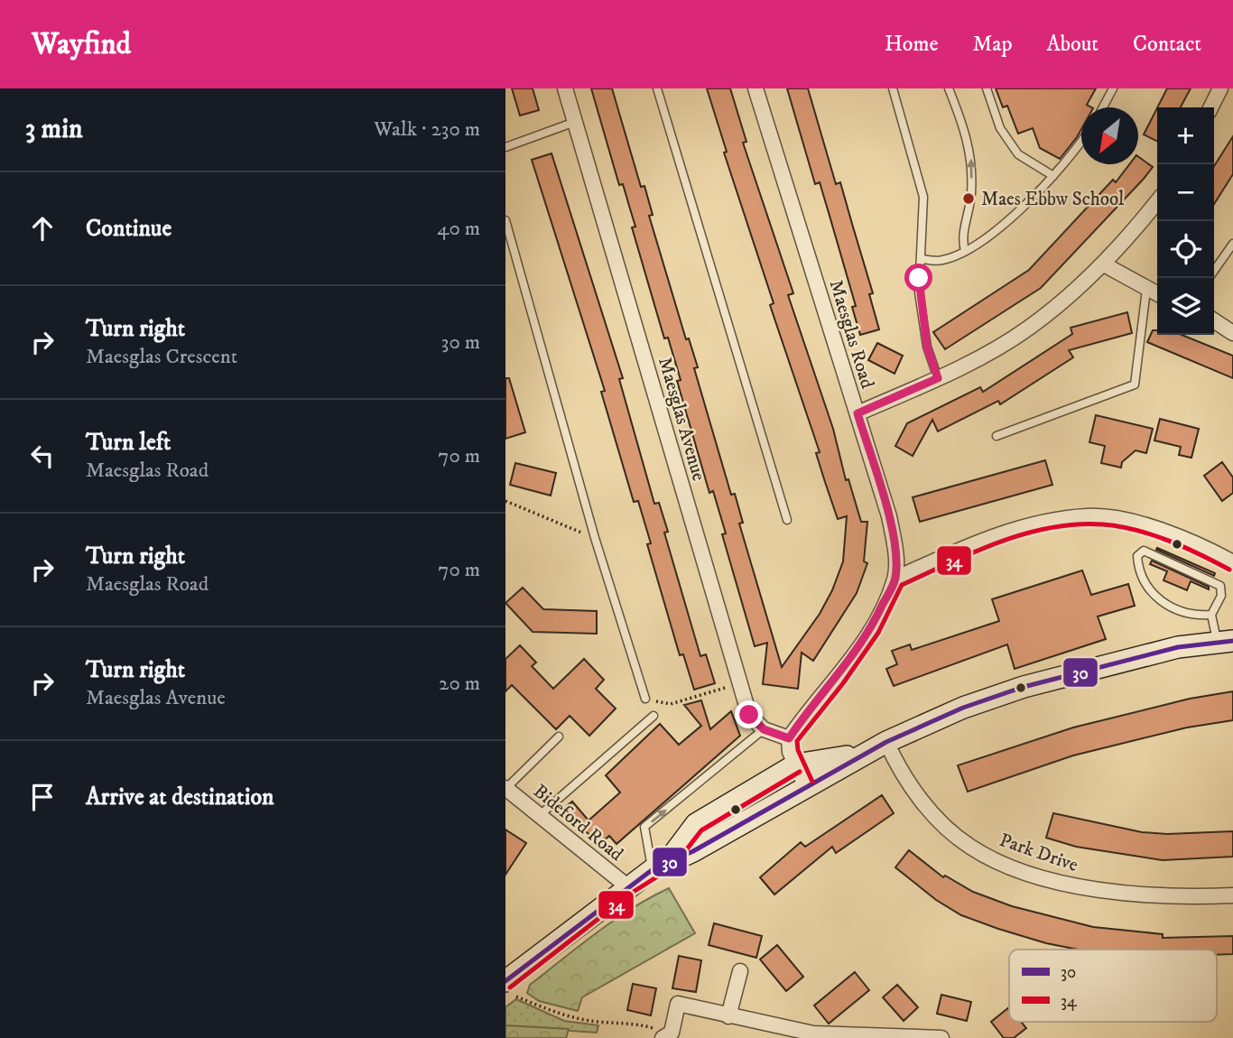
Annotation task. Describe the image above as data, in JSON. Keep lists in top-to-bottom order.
{
  "streets": {
    "street": [
      "Maesglas Road",
      "Maesglas Avenue",
      "Bideford Road",
      "Park Drive"
    ]
  },
  "places": ["Maes Ebbw School"],
  "lines": ["transit line 34", "transit line 30"],
  "legend": ["30", "34"],
  "north": "bottom left",
  "page": {
    "header": "Wayfind",
    "nav": [
      "Home",
      "Map",
      "About",
      "Contact"
    ],
    "heading": ["3 min", "Walk · 230 m"],
    "map_buttons": ["+", "−"],
    "list": [
      ["Continue", "40 m"],
      ["Turn right", "Maesglas Crescent", "30 m"],
      ["Turn left", "Maesglas Road", "70 m"],
      ["Turn right", "Maesglas Road", "70 m"],
      ["Turn right", "Maesglas Avenue", "20 m"],
      "Arrive at destination"
    ]
  }
}
